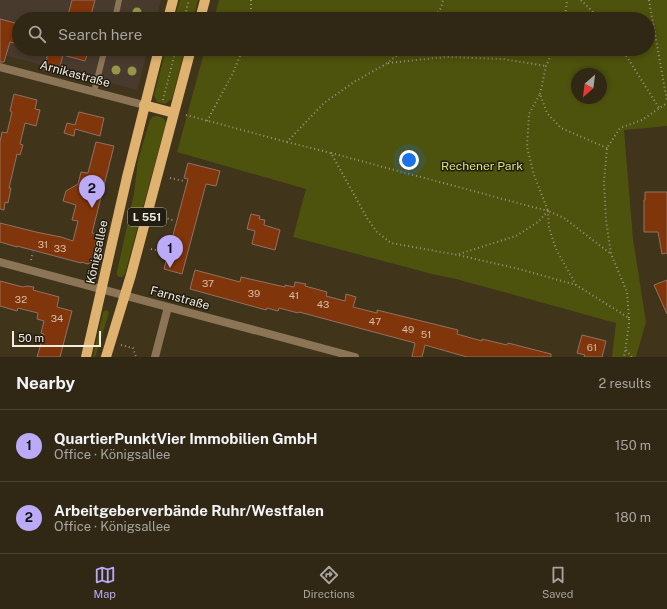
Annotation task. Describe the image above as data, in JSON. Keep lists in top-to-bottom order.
{
  "streets": {
    "main road": ["L 551", "Königsallee"],
    "street": ["Arnikastraße", "Farnstraße"]
  },
  "crossings": [
    ["Arnikastraße", "Königsallee"],
    ["L 551", "Farnstraße"],
    ["Königsallee", "Farnstraße"]
  ],
  "parks": ["Rechener Park"],
  "house_numbers": [
    "31",
    "33",
    "37",
    "39",
    "41",
    "32",
    "43",
    "34",
    "47",
    "49",
    "51",
    "61"
  ],
  "scale_bar": "50 m",
  "north": "bottom left",
  "page": {
    "search": "Search here",
    "pins": ["2", "1"],
    "scale": "50 m",
    "heading": ["Nearby", "2 results"],
    "list": [
      {
        "mark": "1",
        "name": "QuartierPunktVier Immobilien GmbH",
        "note": "Office · Königsallee",
        "value": "150 m"
      },
      {
        "mark": "2",
        "name": "Arbeitgeberverbände Ruhr/Westfalen",
        "note": "Office · Königsallee",
        "value": "180 m"
      }
    ],
    "nav": ["Map", "Directions", "Saved"]
  }
}
